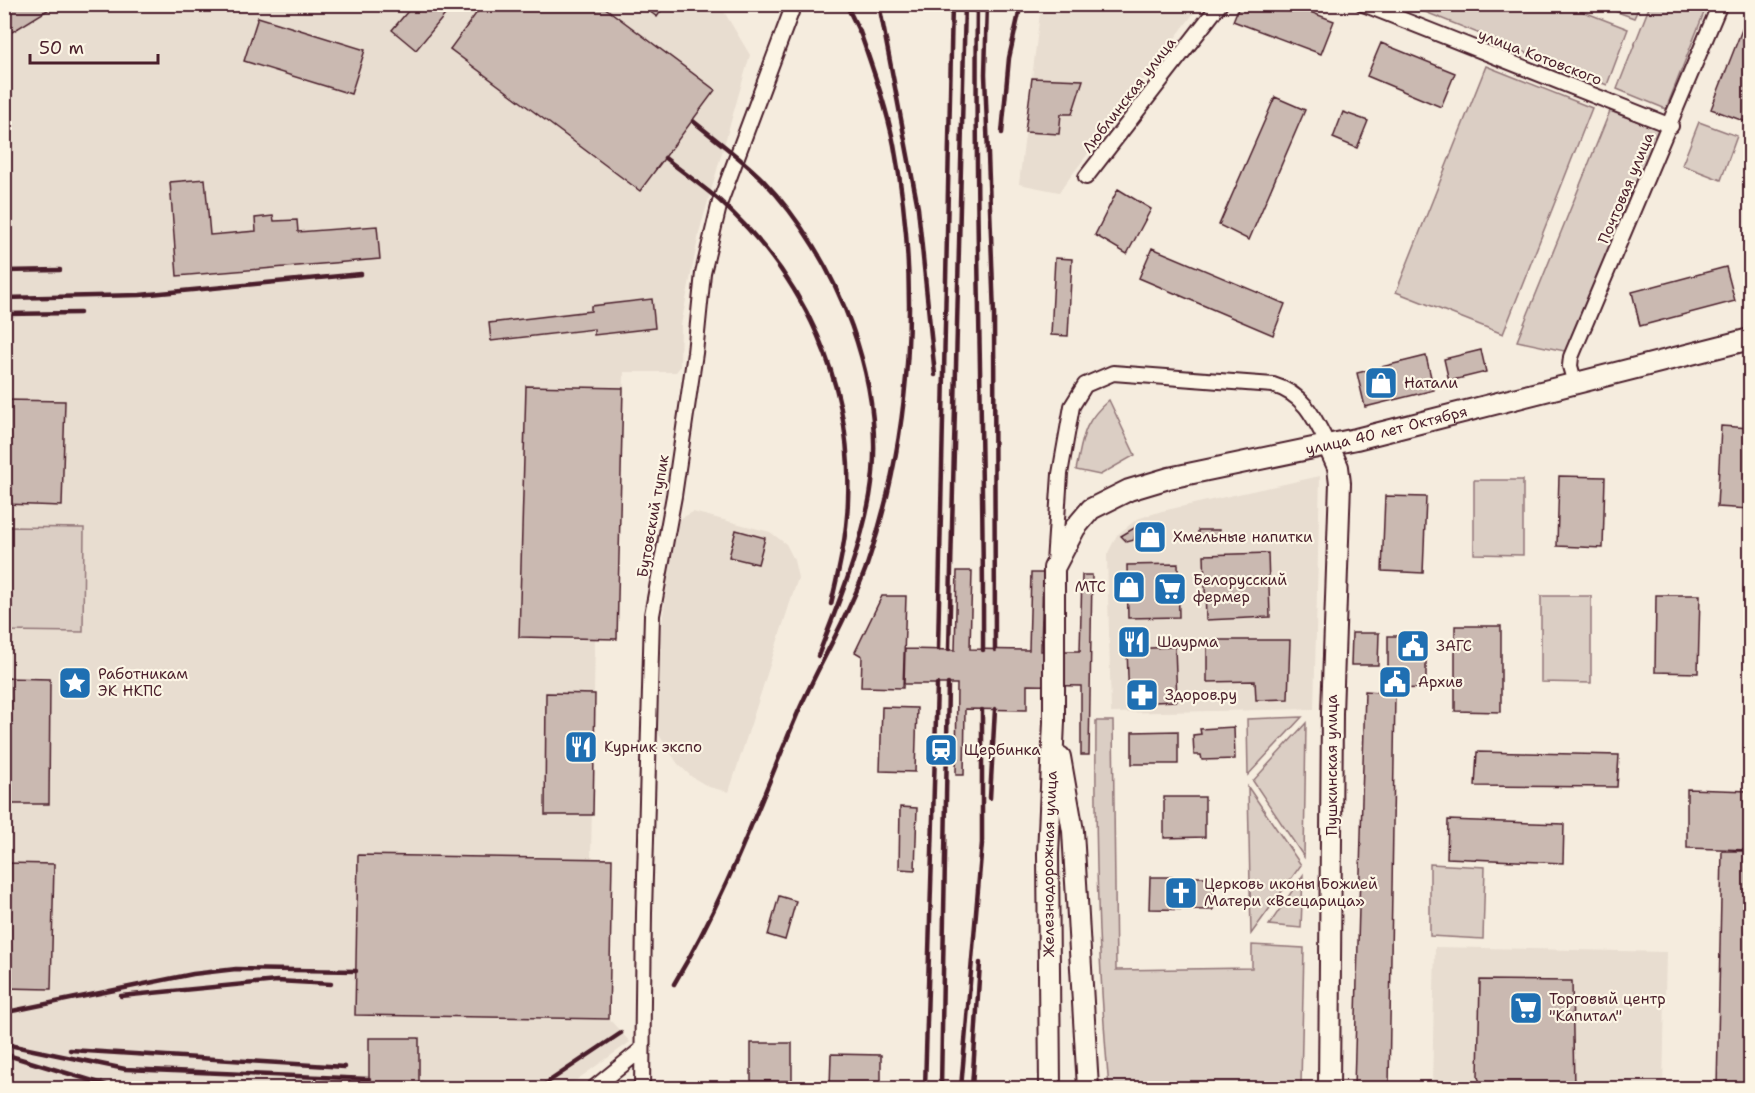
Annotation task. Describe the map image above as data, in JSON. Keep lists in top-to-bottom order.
{
  "streets": {
    "main road": ["улица 40 лет Октября", "Пушкинская улица", "Железнодорожная улица"],
    "street": [
      "улица Котовского",
      "Люблинская улица",
      "Почтовая улица",
      "Бутовский тупик"
    ]
  },
  "crossings": [
    ["улица Котовского", "Почтовая улица"],
    ["Почтовая улица", "улица 40 лет Октября"],
    ["улица 40 лет Октября", "Пушкинская улица"],
    ["улица 40 лет Октября", "Железнодорожная улица"]
  ],
  "places": {
    "shop": ["Натали", "Хмельные напитки", "МТС"],
    "supermarket": ["Белорусский фермер", "Торговый центр \"Капитал\""],
    "restaurant": ["Шаурма", "Курник экспо"],
    "public building": ["ЗАГС", "Архив"],
    "place": ["Работникам ЭК НКПС"],
    "pharmacy": ["Здоров.ру"],
    "station": ["Щербинка"],
    "church": ["Церковь иконы Божией Матери «Всецарица»"]
  },
  "scale_bar": "50 m"
}
